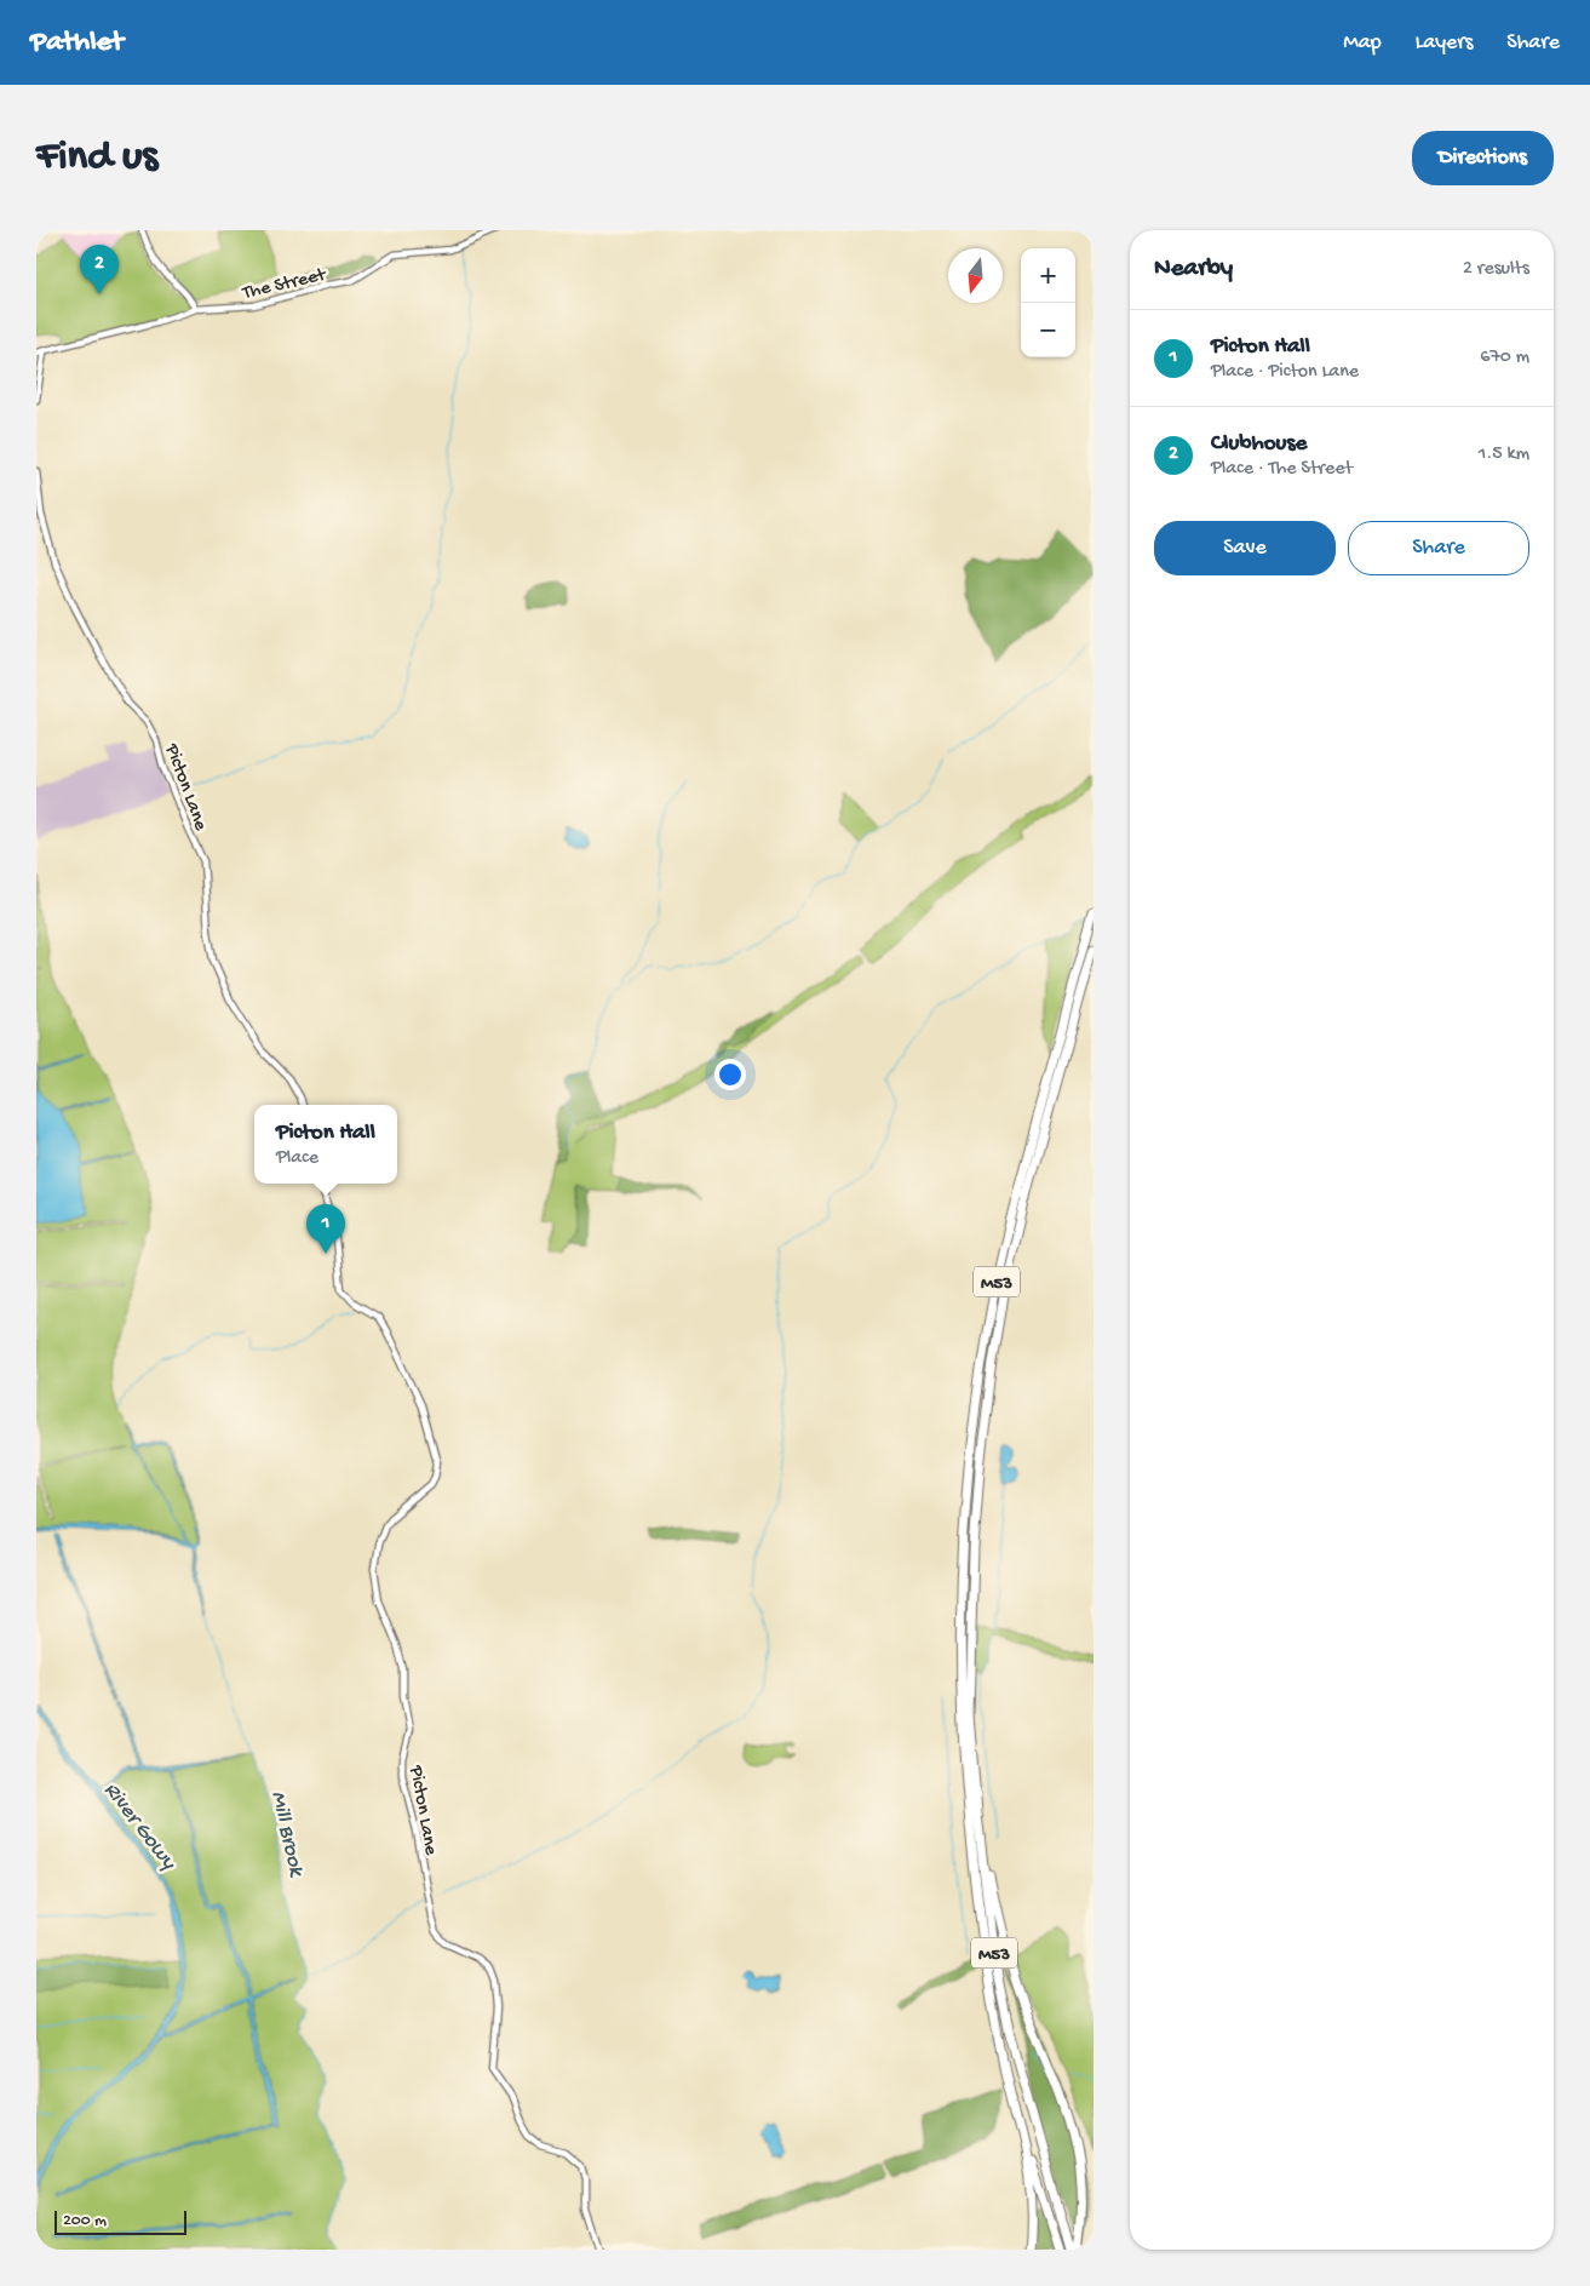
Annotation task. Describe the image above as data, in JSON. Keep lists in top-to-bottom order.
{
  "streets": {
    "highway": ["M53"],
    "street": ["The Street", "Picton Lane"]
  },
  "water": ["River Gowy", "Mill Brook"],
  "scale_bar": "200 m",
  "north": "bottom",
  "page": {
    "header": "Pathlet",
    "nav": ["Map", "Layers", "Share"],
    "buttons": [
      "Directions",
      ["Save", "Share"]
    ],
    "title": "Find us",
    "heading": ["Nearby", "2 results"],
    "pins": ["2", "1"],
    "map_buttons": ["+", "−"],
    "list": [
      {
        "mark": "1",
        "name": "Picton Hall",
        "note": "Place · Picton Lane",
        "value": "670 m"
      },
      {
        "mark": "2",
        "name": "Clubhouse",
        "note": "Place · The Street",
        "value": "1.5 km"
      }
    ],
    "popup": ["Picton Hall", "Place"],
    "scale": "200 m"
  }
}
